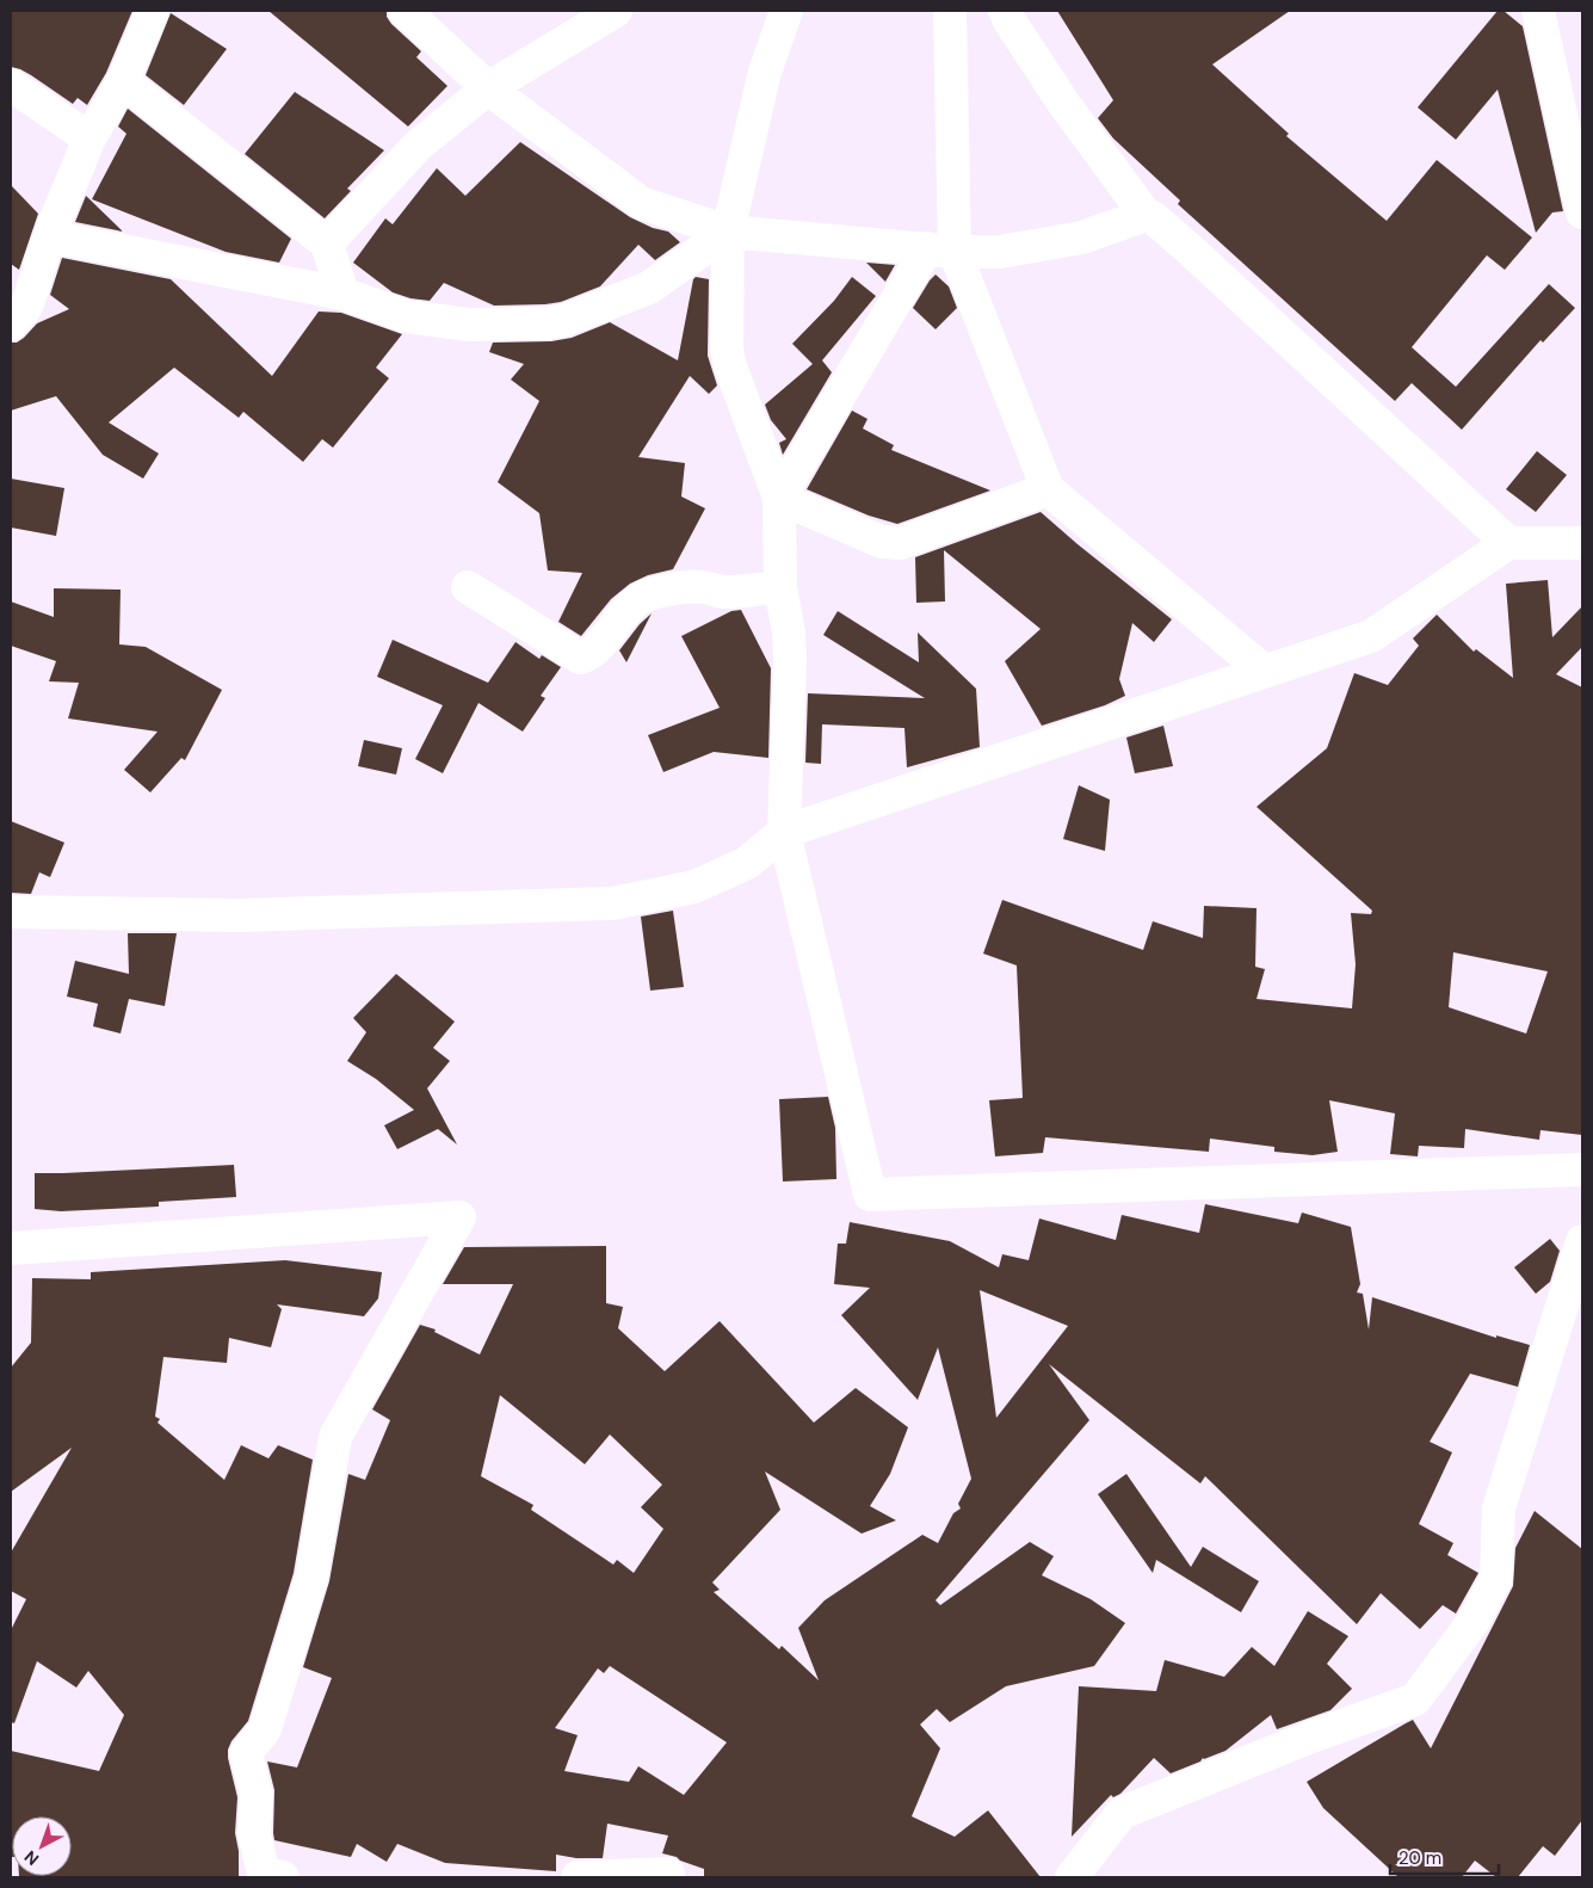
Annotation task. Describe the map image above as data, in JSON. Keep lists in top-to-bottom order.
{
  "scale_bar": "20 m",
  "north": "bottom left"
}
